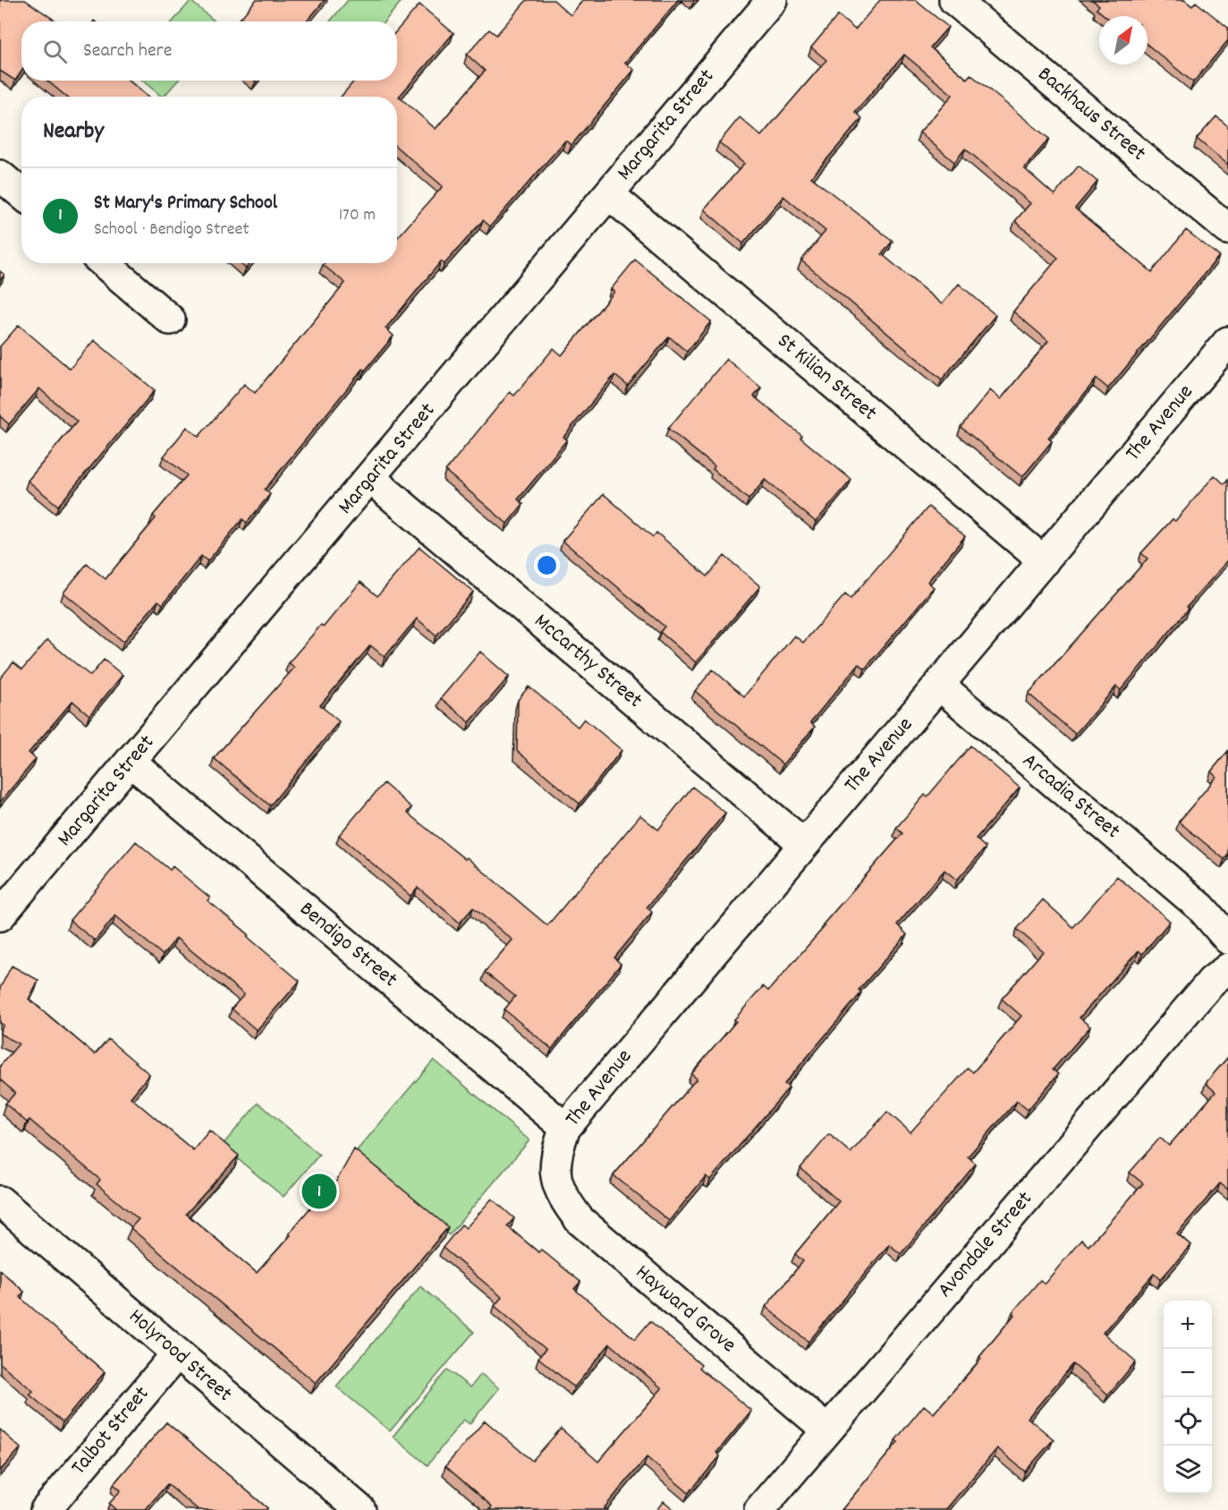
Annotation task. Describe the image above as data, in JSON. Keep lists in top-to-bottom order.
{
  "streets": {
    "street": [
      "Backhaus Street",
      "Margarita Street",
      "St Kilian Street",
      "The Avenue",
      "McCarthy Street",
      "Arcadia Street",
      "Bendigo Street",
      "Avondale Street",
      "Hayward Grove",
      "Holyrood Street",
      "Talbot Street"
    ]
  },
  "crossings": [
    ["Margarita Street", "St Kilian Street"],
    ["Margarita Street", "McCarthy Street"],
    ["Margarita Street", "Bendigo Street"],
    ["St Kilian Street", "The Avenue"],
    ["The Avenue", "McCarthy Street"],
    ["The Avenue", "Arcadia Street"],
    ["The Avenue", "Bendigo Street"],
    ["The Avenue", "Hayward Grove"],
    ["Avondale Street", "Hayward Grove"],
    ["Holyrood Street", "Talbot Street"]
  ],
  "north": "top right",
  "page": {
    "search": "Search here",
    "heading": "Nearby",
    "list": [
      {
        "mark": "1",
        "name": "St Mary's Primary School",
        "note": "School · Bendigo Street",
        "value": "170 m"
      }
    ],
    "pins": "1",
    "map_buttons": ["+", "−"]
  }
}
